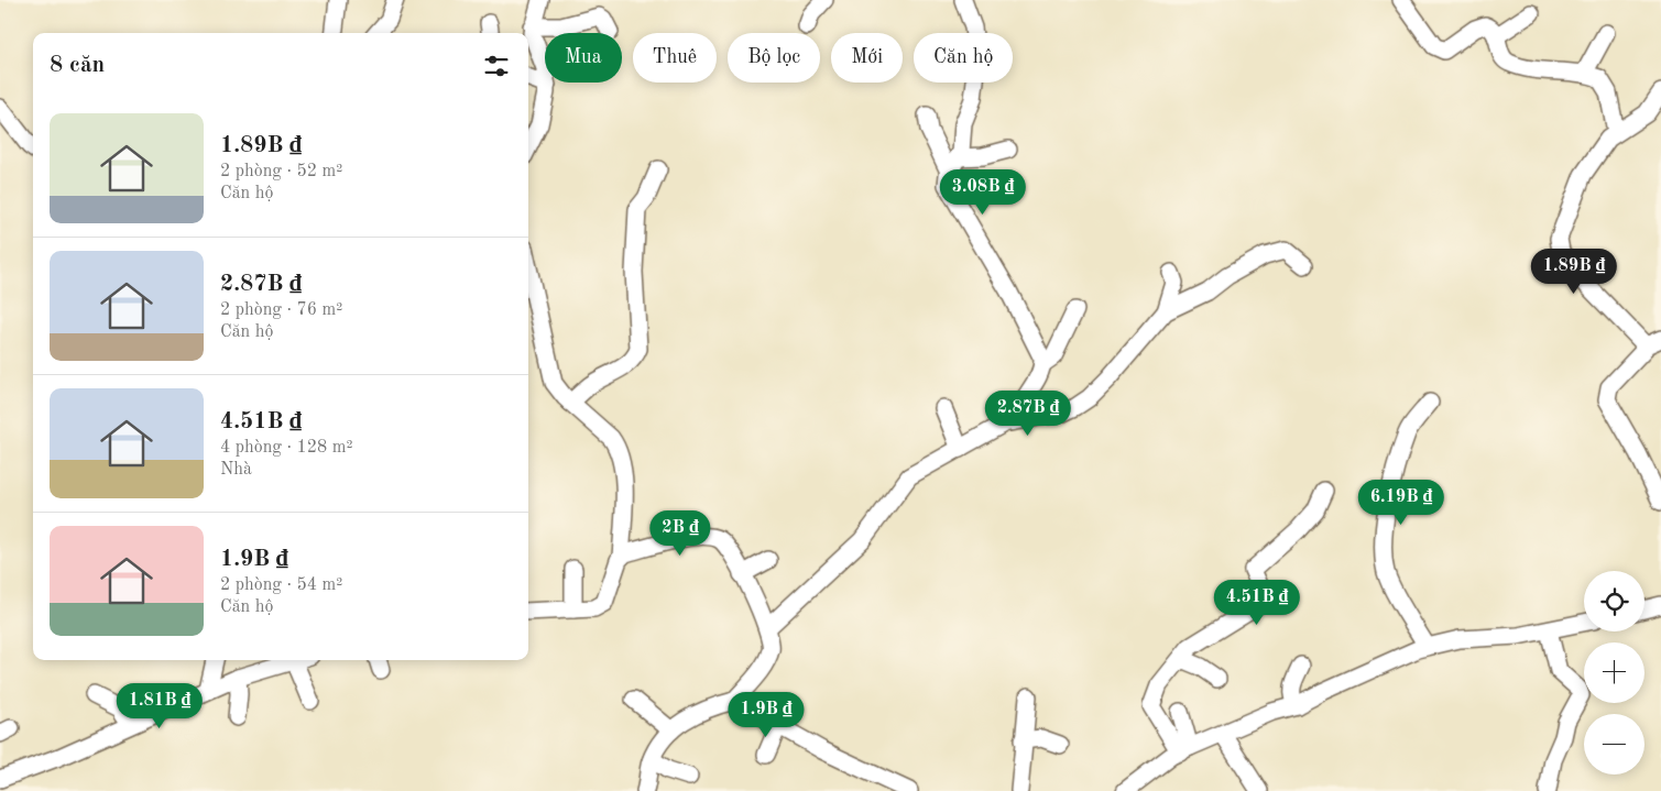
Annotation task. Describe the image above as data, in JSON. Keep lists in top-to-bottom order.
{
  "page": {
    "chip": [
      "Mua",
      "Thuê",
      "Bộ lọc",
      "Mới",
      "Căn hộ"
    ],
    "heading": "8 căn",
    "list": [
      {
        "name": "1.89B ₫",
        "note": "2 phòng · 52 m² · Căn hộ"
      },
      {
        "name": "2.87B ₫",
        "note": "2 phòng · 76 m² · Căn hộ"
      },
      {
        "name": "4.51B ₫",
        "note": "4 phòng · 128 m² · Nhà"
      },
      {
        "name": "1.9B ₫",
        "note": "2 phòng · 54 m² · Căn hộ"
      }
    ],
    "price": [
      "3.08B ₫",
      "1.89B ₫",
      "2.87B ₫",
      "6.19B ₫",
      "2B ₫",
      "4.51B ₫",
      "1.81B ₫",
      "1.9B ₫"
    ],
    "map_buttons": ["+", "−"]
  }
}
